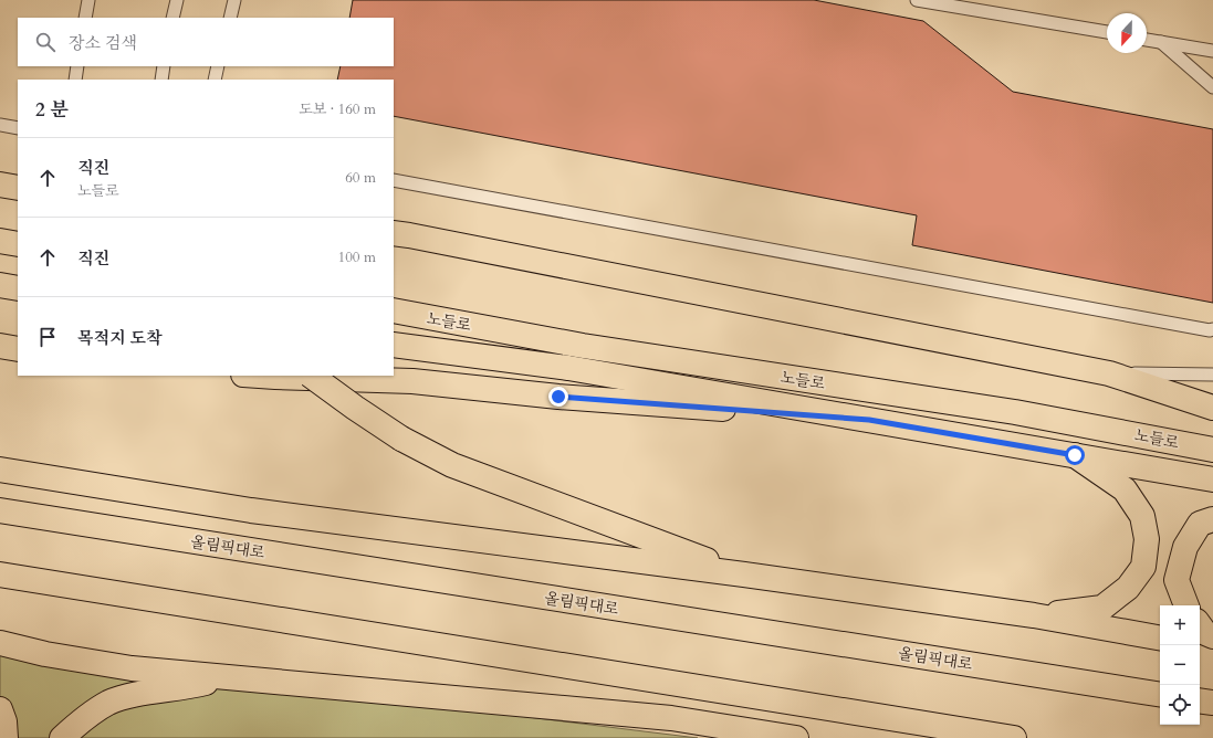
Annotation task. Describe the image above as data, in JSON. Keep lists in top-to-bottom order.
{
  "streets": {
    "main road": ["노들로", "올림픽대로"]
  },
  "north": "bottom",
  "page": {
    "search": "장소 검색",
    "heading": ["2 분", "도보 · 160 m"],
    "list": [
      ["직진", "노들로", "60 m"],
      ["직진", "100 m"],
      "목적지 도착"
    ],
    "map_buttons": ["+", "−"]
  }
}
